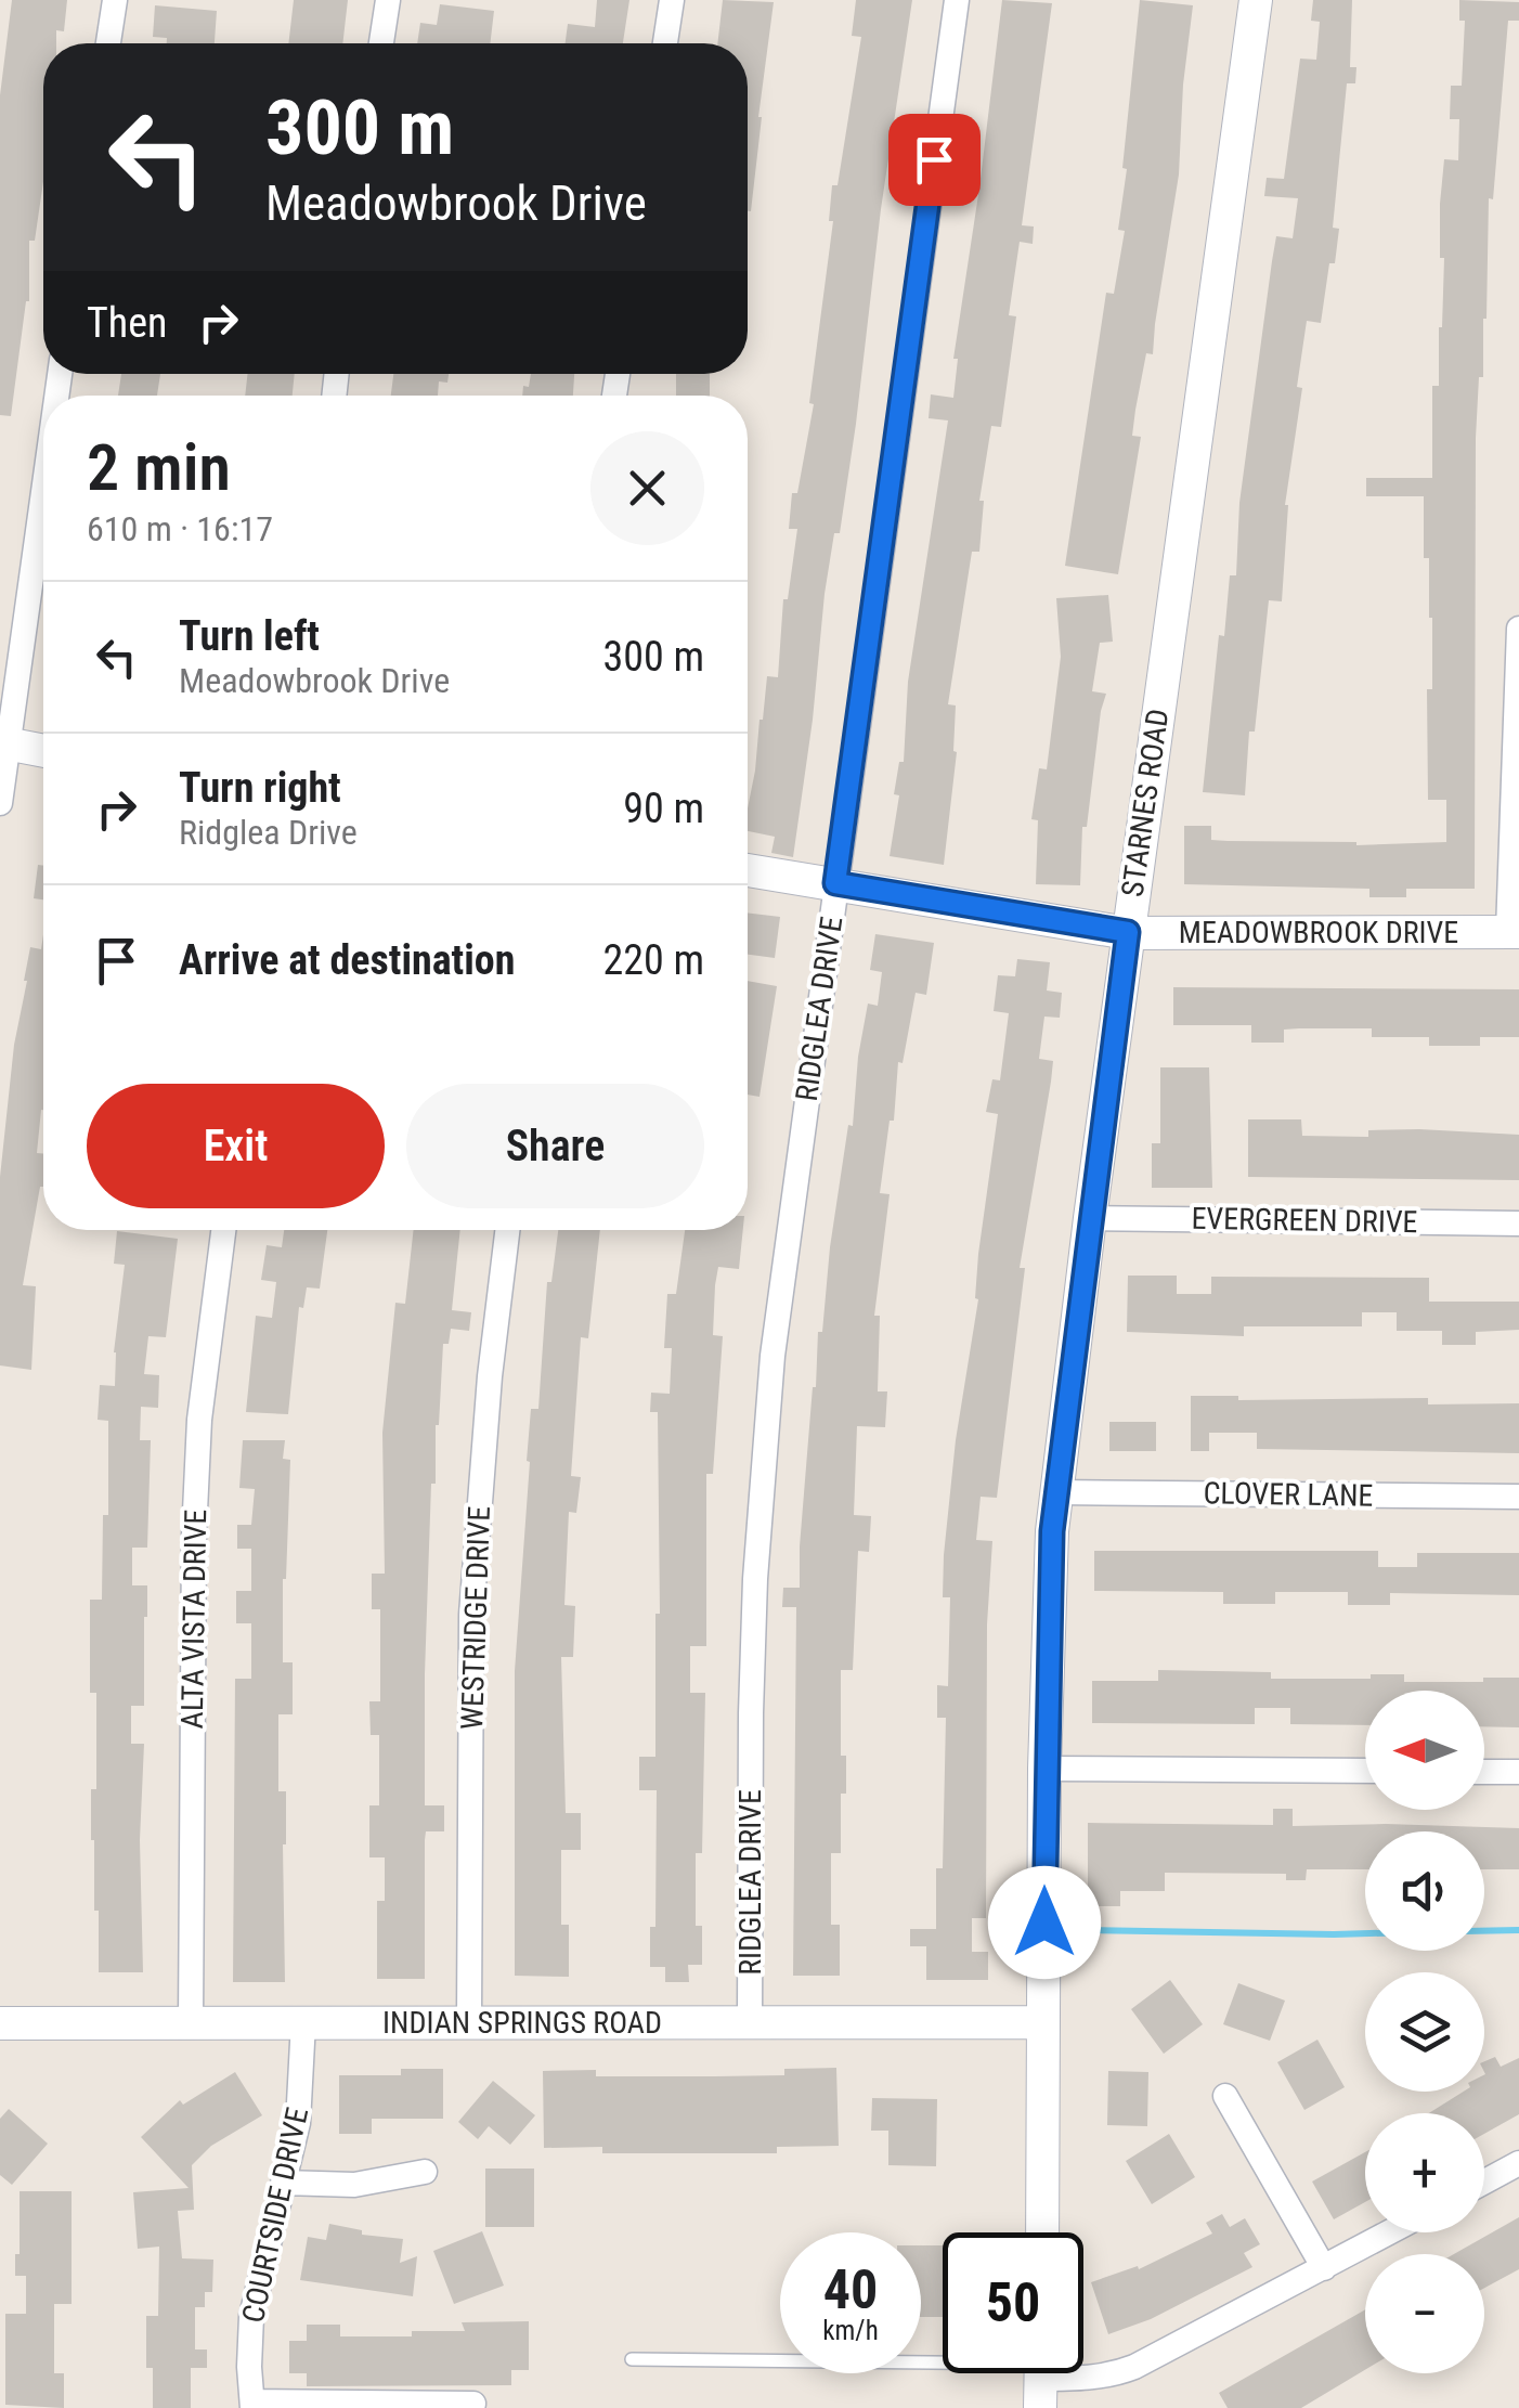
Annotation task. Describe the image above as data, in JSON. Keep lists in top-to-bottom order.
{
  "streets": {
    "main road": ["STARNES ROAD", "MEADOWBROOK DRIVE", "INDIAN SPRINGS ROAD"],
    "street": [
      "RIDGLEA DRIVE",
      "EVERGREEN DRIVE",
      "CLOVER LANE",
      "WESTRIDGE DRIVE",
      "ALTA VISTA DRIVE",
      "COURTSIDE DRIVE"
    ]
  },
  "crossings": [
    ["STARNES ROAD", "MEADOWBROOK DRIVE"],
    ["STARNES ROAD", "EVERGREEN DRIVE"],
    ["STARNES ROAD", "CLOVER LANE"],
    ["STARNES ROAD", "INDIAN SPRINGS ROAD"],
    ["MEADOWBROOK DRIVE", "RIDGLEA DRIVE"],
    ["RIDGLEA DRIVE", "INDIAN SPRINGS ROAD"],
    ["WESTRIDGE DRIVE", "INDIAN SPRINGS ROAD"],
    ["ALTA VISTA DRIVE", "INDIAN SPRINGS ROAD"],
    ["INDIAN SPRINGS ROAD", "COURTSIDE DRIVE"]
  ],
  "north": "left",
  "page": {
    "turn": ["300 m", "Meadowbrook Drive"],
    "then": "Then",
    "heading": ["2 min", "610 m · 16:17"],
    "list": [
      {
        "name": "Turn left",
        "note": "Meadowbrook Drive",
        "value": "300 m"
      },
      {
        "name": "Turn right",
        "note": "Ridglea Drive",
        "value": "90 m"
      },
      {
        "name": "Arrive at destination",
        "value": "220 m"
      }
    ],
    "buttons": ["Exit", "Share"],
    "map_buttons": ["+", "−"],
    "speed": "40 km/h",
    "limit": "50"
  }
}
